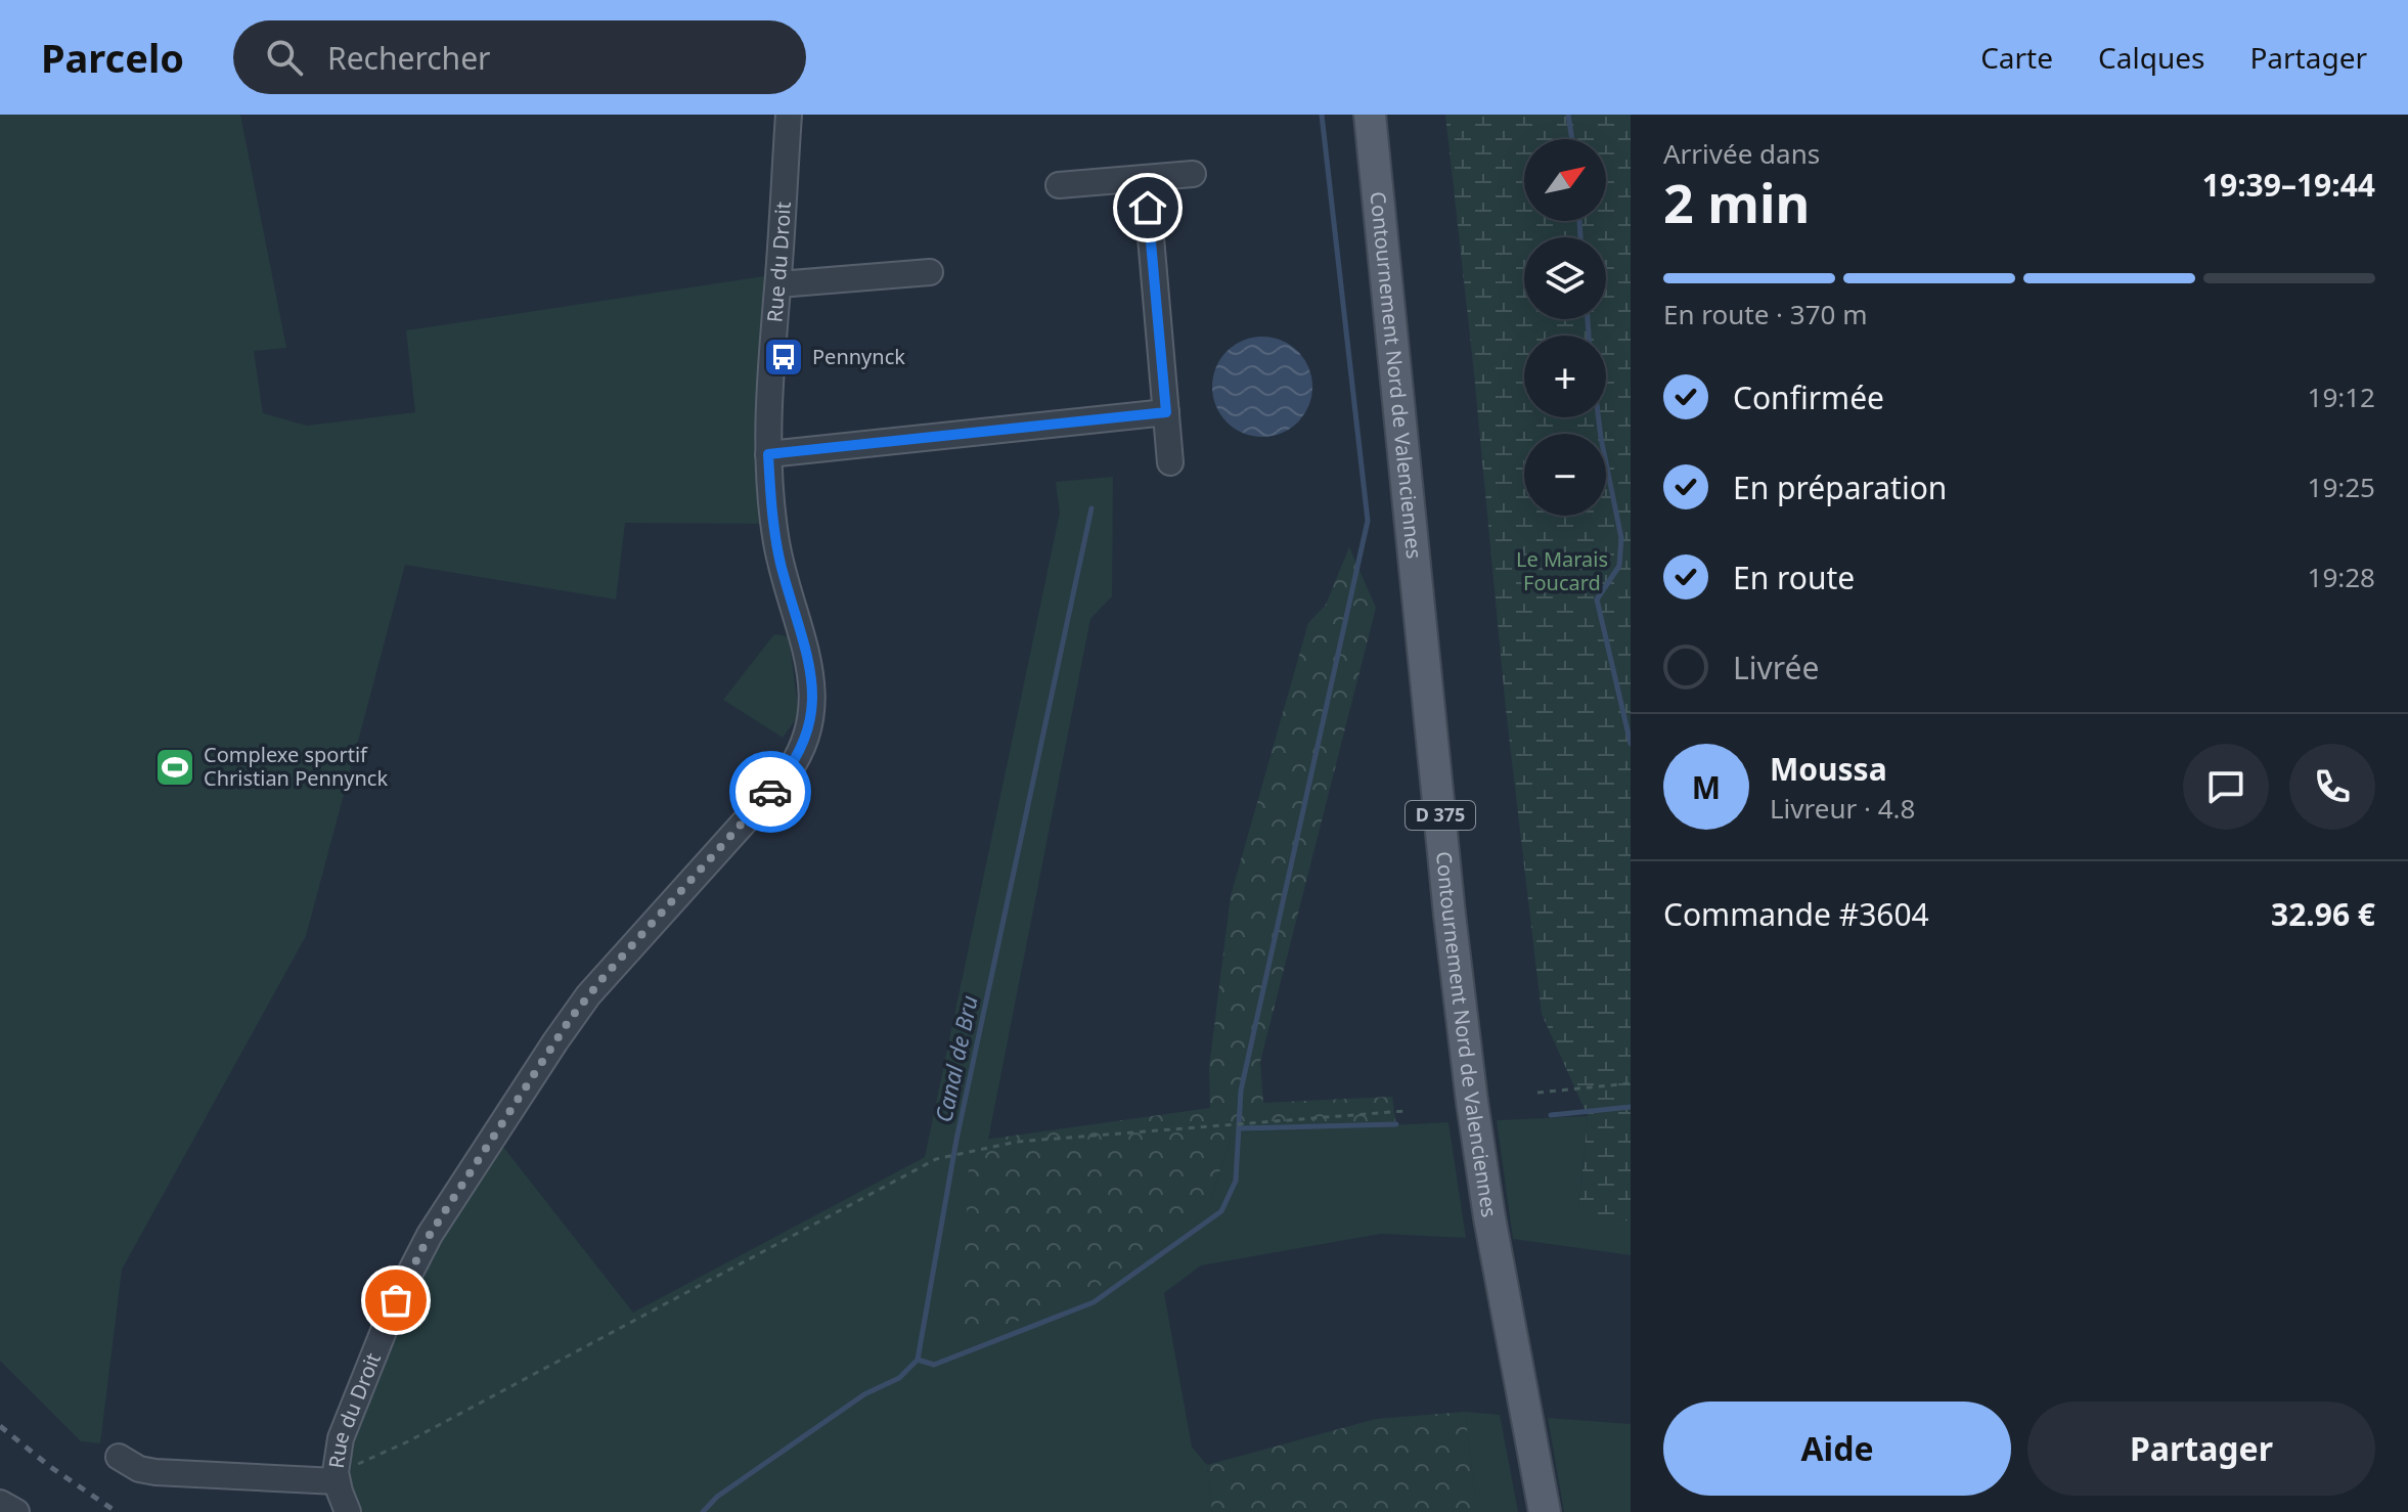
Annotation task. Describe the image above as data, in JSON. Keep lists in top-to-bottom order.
{
  "streets": {
    "main road": ["Contournement Nord de Valenciennes", "D 375"],
    "street": ["Rue du Droit"]
  },
  "water": ["Canal de Bru"],
  "parks": ["Le Marais Foucard"],
  "places": {
    "bus stop": ["Pennynck"],
    "sports": ["Complexe sportif Christian Pennynck"]
  },
  "north": "top right",
  "page": {
    "header": "Parcelo",
    "search": "Rechercher",
    "nav": ["Carte", "Calques", "Partager"],
    "heading": ["2 min", "Arrivée dans", "19:39–19:44"],
    "panel": [
      "Moussa",
      "Livreur · 4.8",
      "Commande #3604",
      "32.96 €"
    ],
    "map_buttons": ["+", "−"],
    "bar": "En route · 370 m",
    "list": [
      ["Confirmée", "19:12"],
      ["En préparation", "19:25"],
      ["En route", "19:28"],
      "Livrée"
    ],
    "round": "M",
    "buttons": ["Aide", "Partager"]
  }
}
